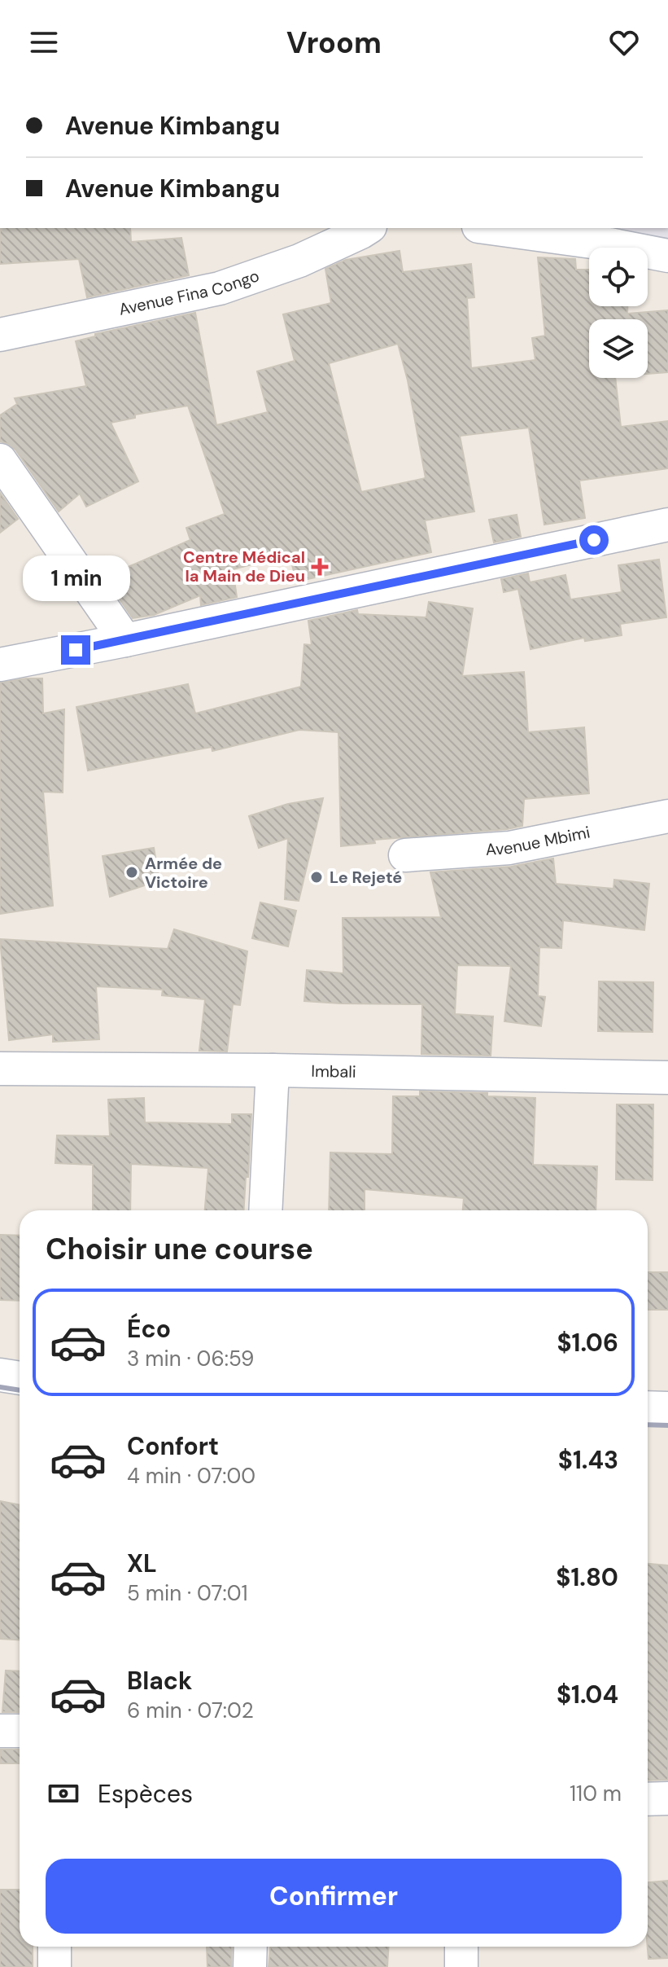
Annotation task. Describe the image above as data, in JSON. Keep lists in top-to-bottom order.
{
  "streets": {
    "street": ["Avenue Fina Congo", "Avenue Mbimi", "Imbali"]
  },
  "places": {
    "health": ["Centre Médical la Main de Dieu"],
    "other": ["Armée de Victoire", "Le Rejeté"]
  },
  "page": {
    "header": "Vroom",
    "banner": ["Avenue Kimbangu", "Avenue Kimbangu"],
    "bubble": "1 min",
    "heading": "Choisir une course",
    "list": [
      {
        "name": "Éco",
        "note": "3 min · 06:59",
        "value": "$1.06"
      },
      {
        "name": "Confort",
        "note": "4 min · 07:00",
        "value": "$1.43"
      },
      {
        "name": "XL",
        "note": "5 min · 07:01",
        "value": "$1.80"
      },
      {
        "name": "Black",
        "note": "6 min · 07:02",
        "value": "$1.04"
      }
    ],
    "pay": ["Espèces", "110 m"],
    "buttons": "Confirmer"
  }
}
